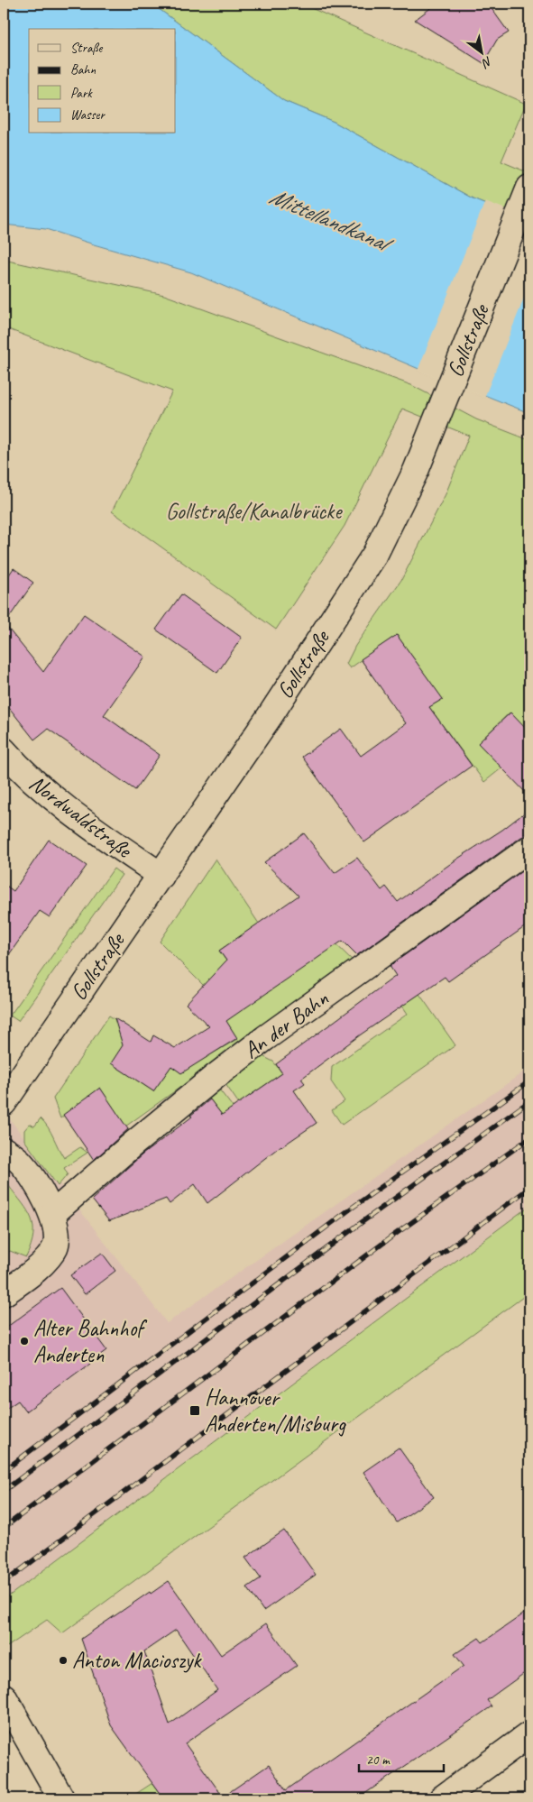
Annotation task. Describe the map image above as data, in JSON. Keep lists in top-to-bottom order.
{
  "streets": {
    "street": ["Gollstraße", "Nordwaldstraße", "An der Bahn"]
  },
  "crossings": [
    ["Gollstraße", "Nordwaldstraße"]
  ],
  "water": ["Mittellandkanal"],
  "parks": ["Gollstraße/Kanalbrücke"],
  "places": {
    "other": ["Alter Bahnhof Anderten", "Anton Macioszyk"],
    "transit": ["Hannover Anderten/Misburg"]
  },
  "legend": [
    "Straße",
    "Bahn",
    "Park",
    "Wasser"
  ],
  "scale_bar": "20 m",
  "north": "bottom right"
}
